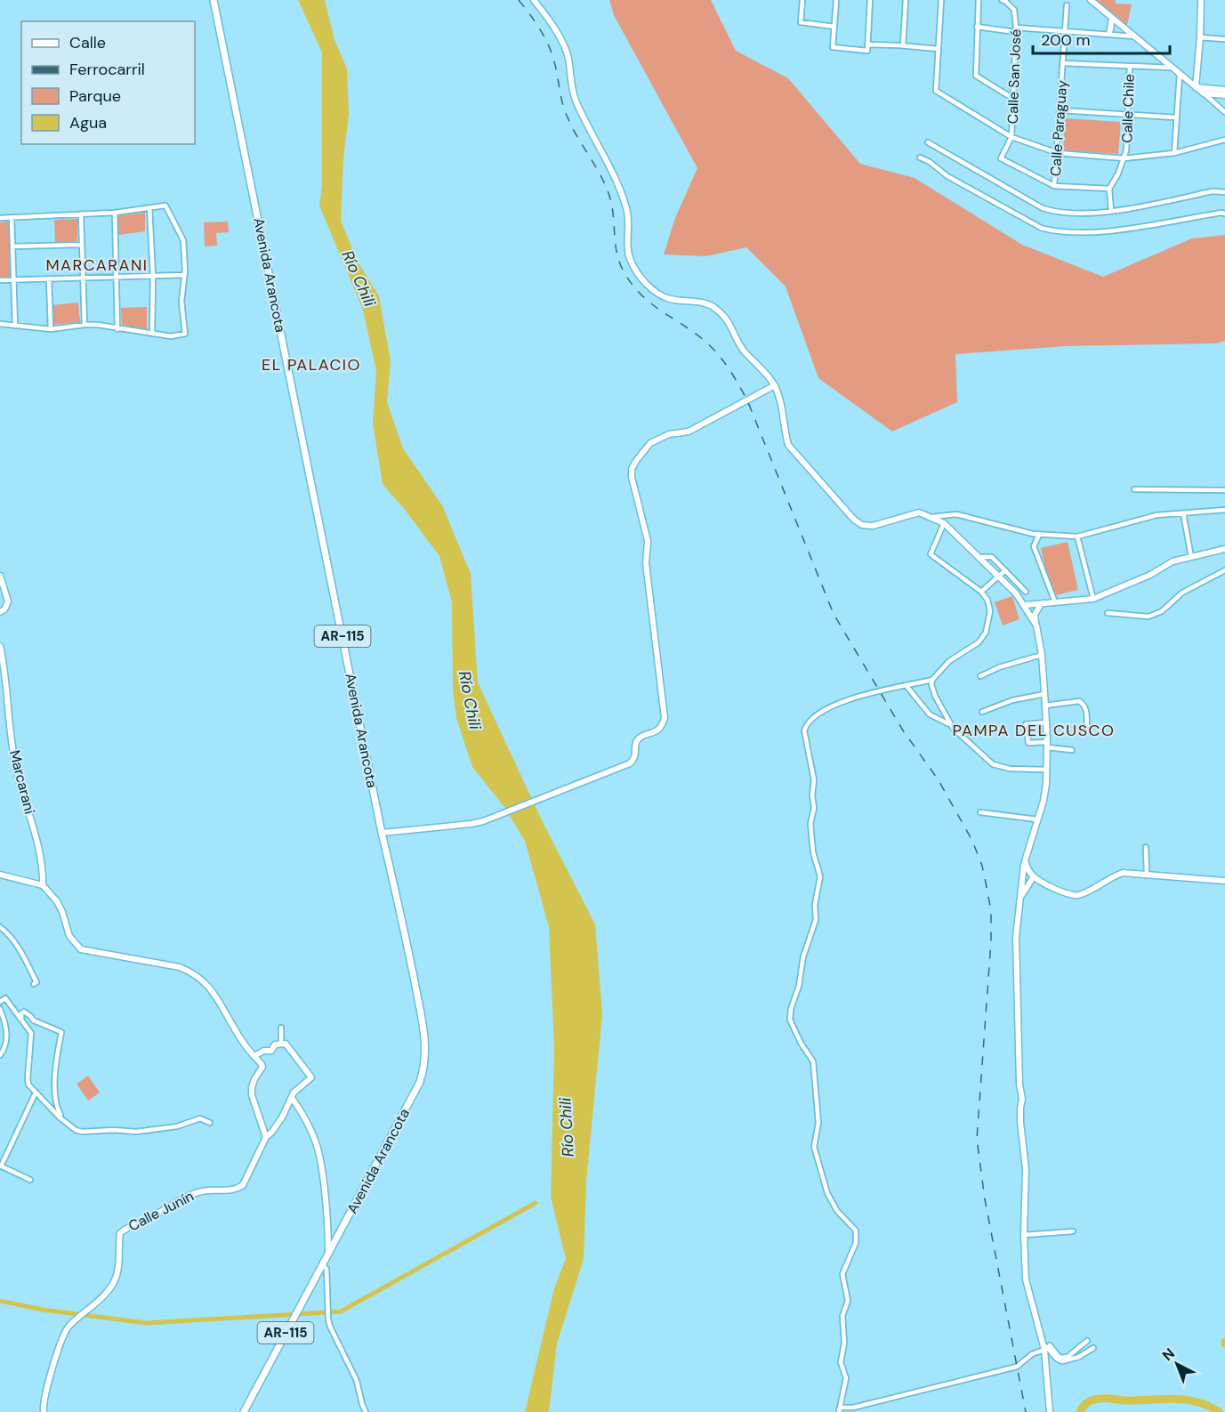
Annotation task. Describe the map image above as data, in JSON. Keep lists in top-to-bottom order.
{
  "streets": {
    "main road": [
      "Avenida Arancota",
      "AR-115",
      "Marcarani",
      "Calle Junín"
    ],
    "street": ["Calle San José", "Calle Chile", "Calle Paraguay"]
  },
  "crossings": [
    ["Calle San José", "Calle Paraguay"],
    ["Avenida Arancota", "AR-115"]
  ],
  "districts": ["MARCARANI", "EL PALACIO", "PAMPA DEL CUSCO"],
  "water": ["Río Chili"],
  "legend": [
    "Calle",
    "Ferrocarril",
    "Parque",
    "Agua"
  ],
  "scale_bar": "200 m",
  "north": "top left"
}
